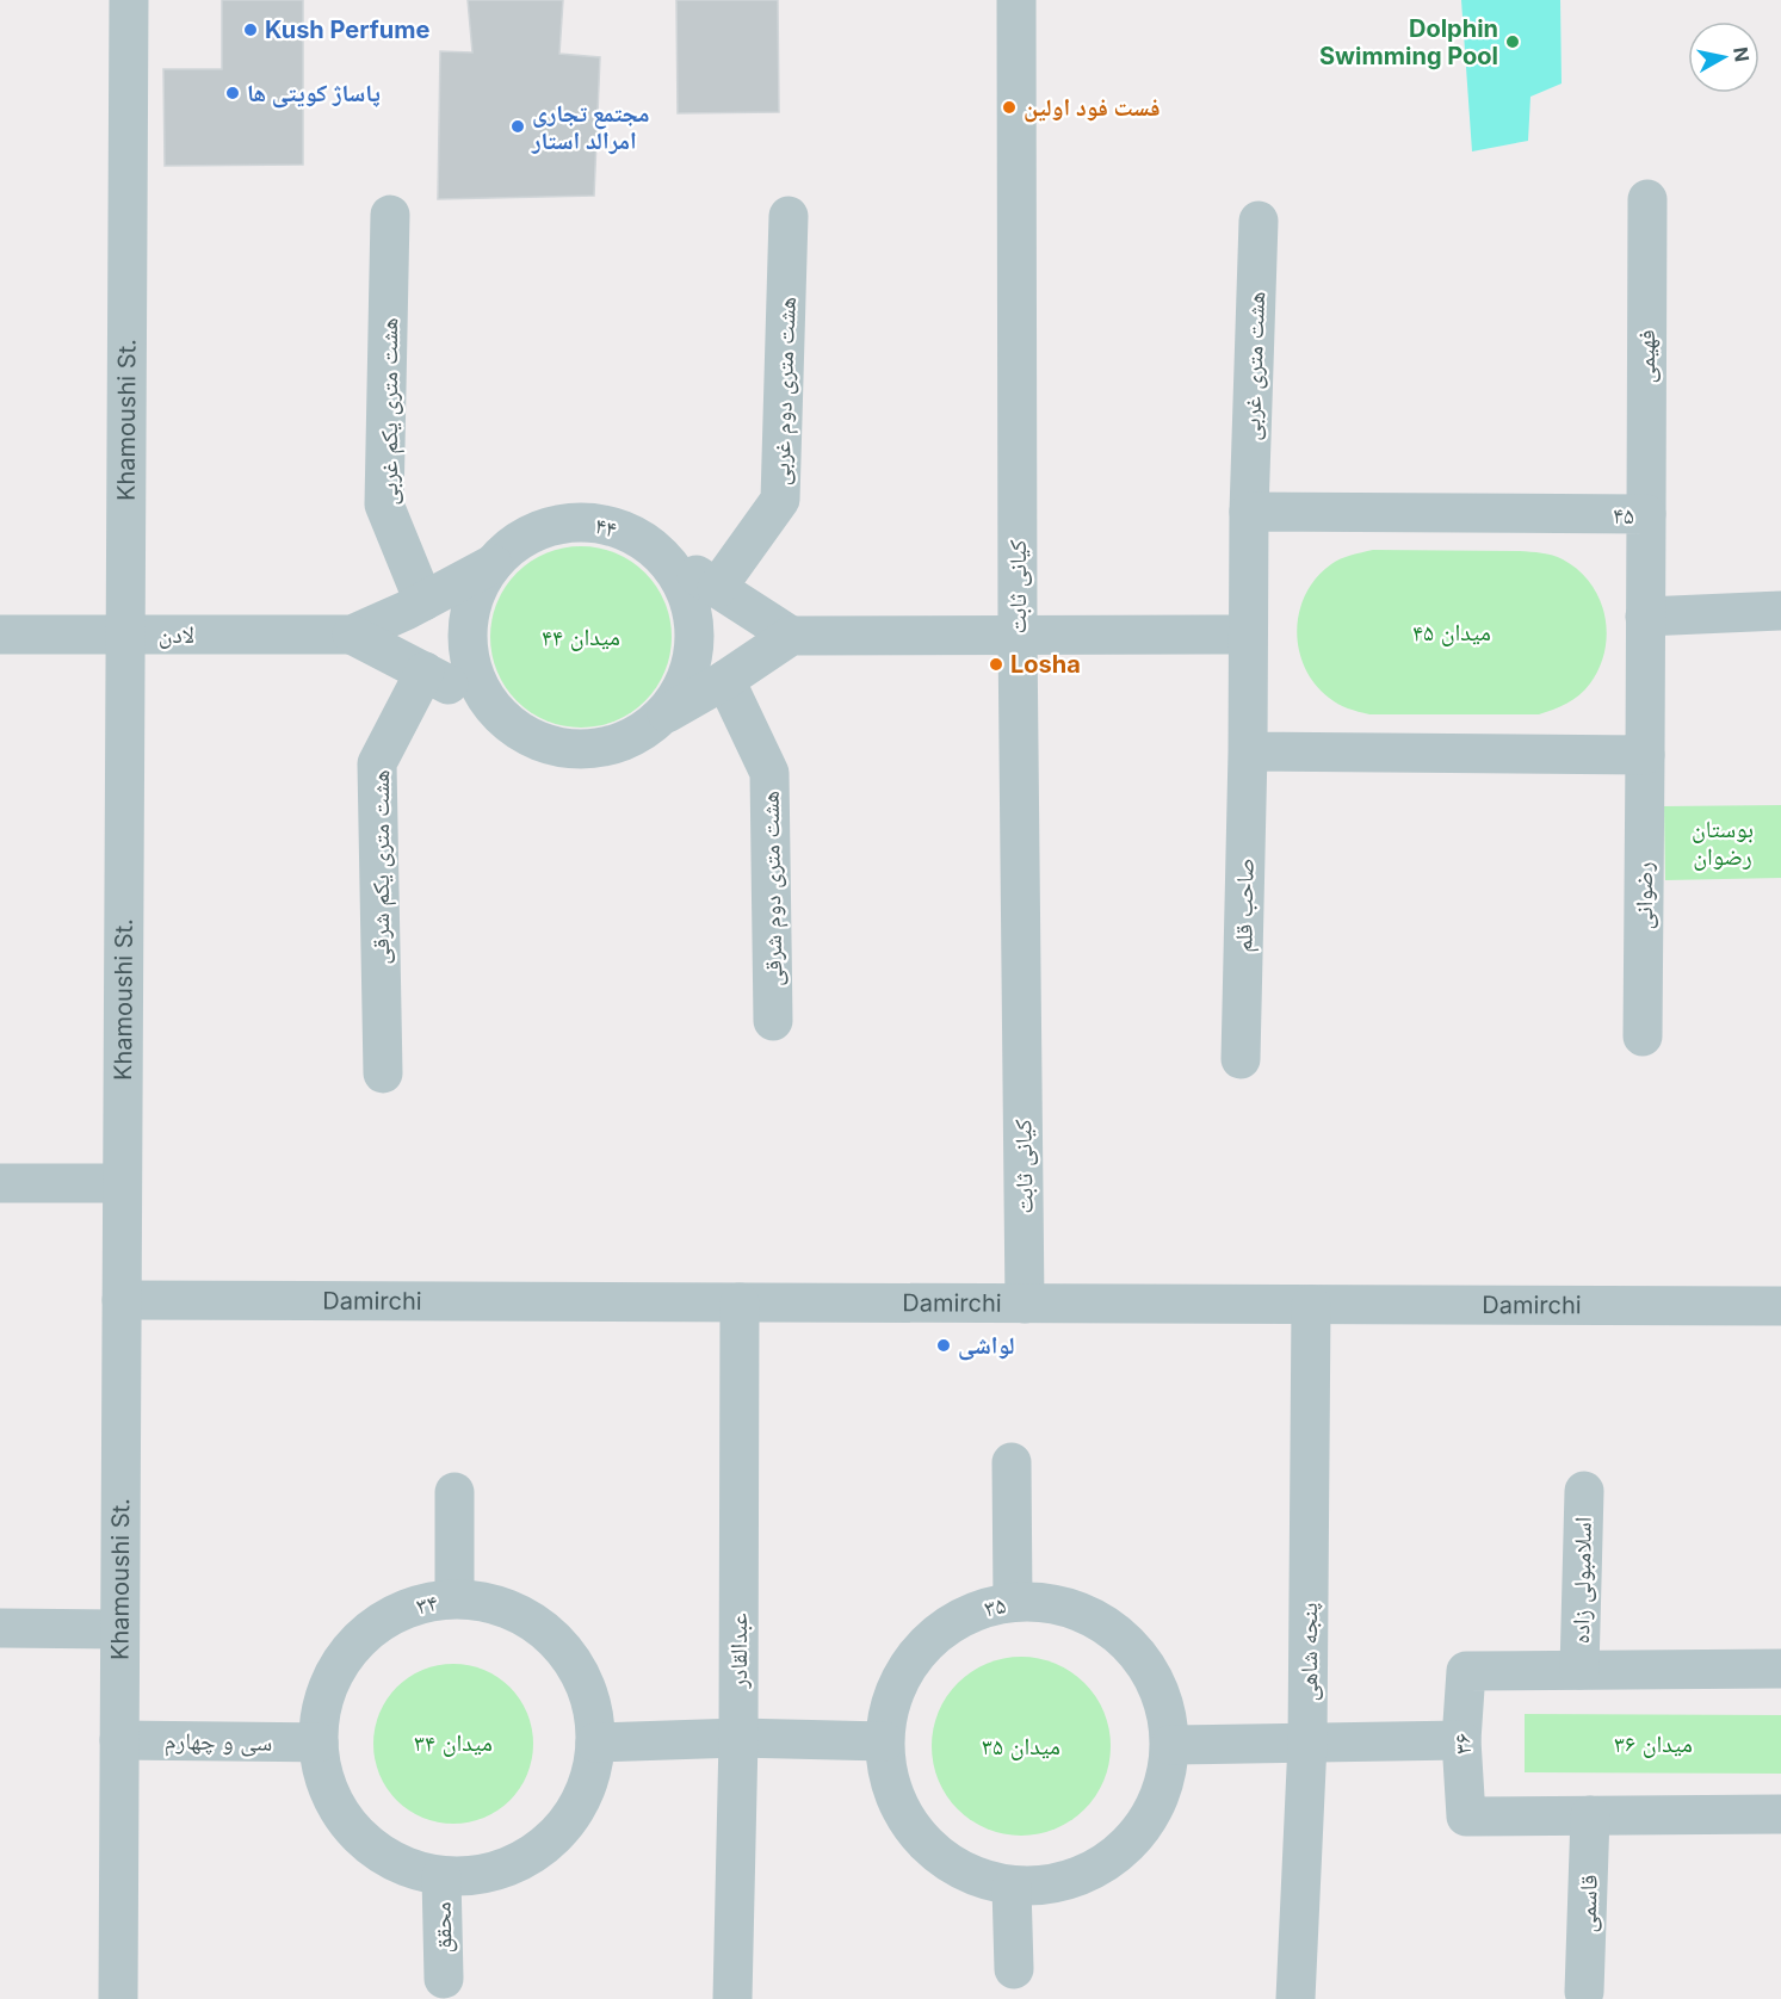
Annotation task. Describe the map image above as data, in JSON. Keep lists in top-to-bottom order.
{
  "streets": {
    "street": [
      "فهیمی",
      "هشت متری غربی",
      "هشت متری دوم غربی",
      "هشت متری یکم غربی",
      "Khamoushi St.",
      "۴۵",
      "۴۴",
      "کیانی ثابت",
      "لادن",
      "هشت متری یکم شرقی",
      "هشت متری دوم شرقی",
      "رضوانی",
      "صاحب قلم",
      "Damirchi",
      "اسلامبولی زاده",
      "۳۴",
      "۳۵",
      "عبدالقادر",
      "پنجه شاهی",
      "سی و چهارم",
      "۳۶",
      "قاسمی",
      "محقق"
    ]
  },
  "crossings": [
    ["فهیمی", "۴۵"],
    ["هشت متری غربی", "۴۵"],
    ["Khamoushi St.", "لادن"],
    ["Khamoushi St.", "Damirchi"],
    ["Khamoushi St.", "سی و چهارم"],
    ["۴۵", "رضوانی"],
    ["کیانی ثابت", "Damirchi"],
    ["Damirchi", "عبدالقادر"],
    ["Damirchi", "پنجه شاهی"],
    ["اسلامبولی زاده", "۳۶"],
    ["۳۴", "سی و چهارم"],
    ["۳۴", "محقق"],
    ["۳۶", "قاسمی"]
  ],
  "parks": [
    "میدان ۴۵",
    "میدان ۴۴",
    "بوستان رضوان",
    "میدان ۳۴",
    "میدان ۳۶",
    "میدان ۳۵"
  ],
  "places": [
    "Kush Perfume",
    "Dolphin Swimming Pool",
    "پاساژ کویتی ها",
    "فست فود اولین",
    "مجتمع تجاری امرالد استار",
    "Losha",
    "لواشی"
  ],
  "north": "right"
}
